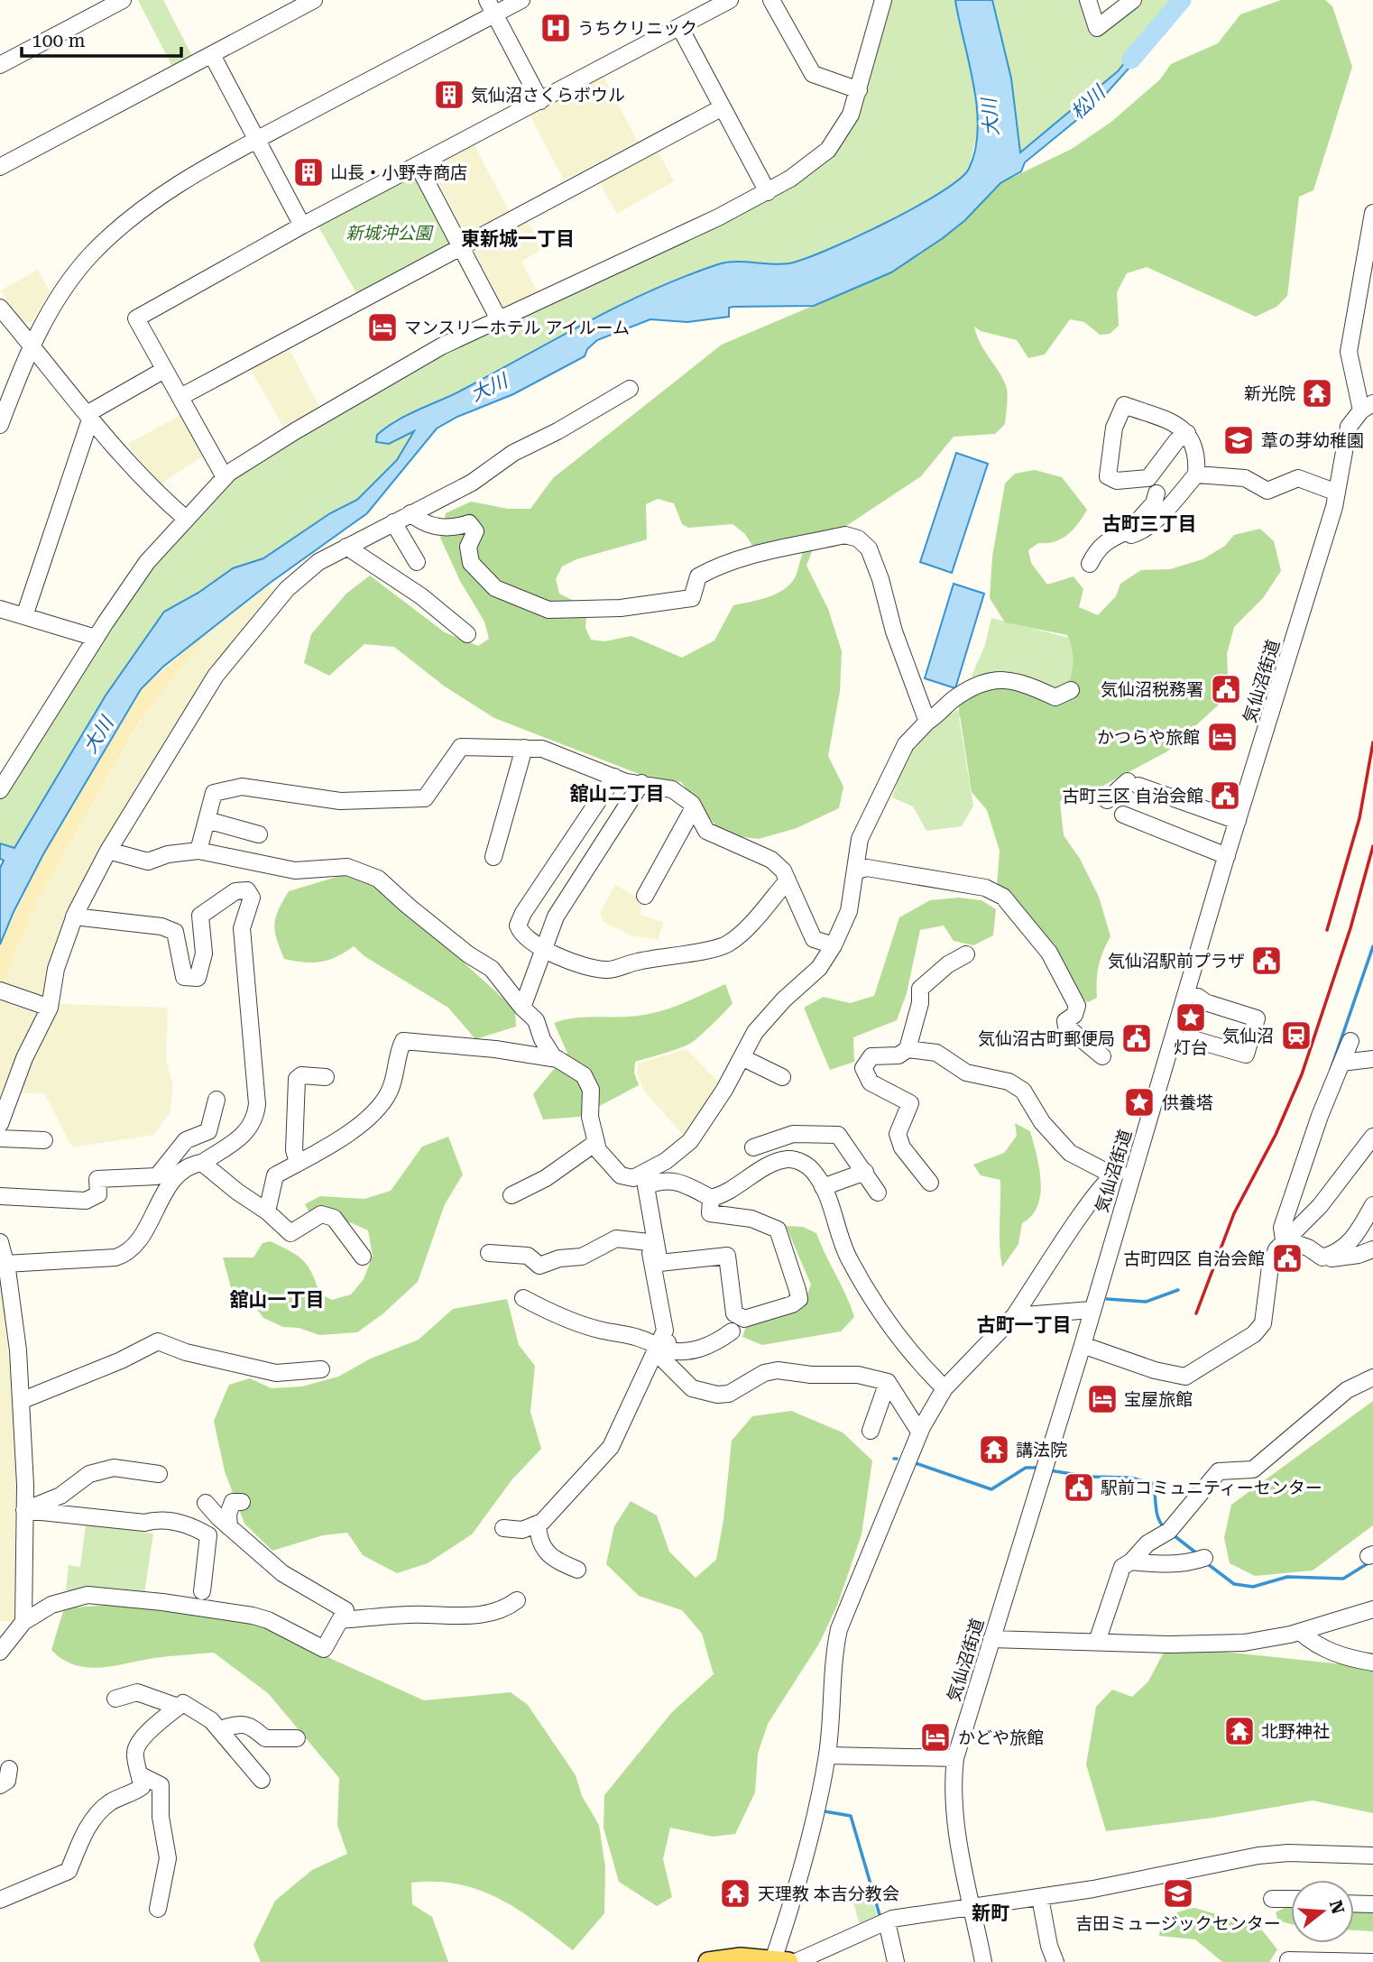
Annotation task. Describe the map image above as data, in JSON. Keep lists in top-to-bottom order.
{
  "streets": {
    "street": ["気仙沼街道"]
  },
  "districts": [
    "東新城一丁目",
    "古町三丁目",
    "舘山二丁目",
    "舘山一丁目",
    "古町一丁目",
    "新町"
  ],
  "water": ["松川", "大川"],
  "parks": ["新城沖公園"],
  "places": {
    "hospital": ["うちクリニック"],
    "building": ["気仙沼さくらボウル", "山長・小野寺商店"],
    "hotel": [
      "マンスリーホテル アイルーム",
      "かつらや旅館",
      "宝屋旅館",
      "かどや旅館"
    ],
    "temple": [
      "新光院",
      "講法院",
      "北野神社",
      "天理教 本吉分教会"
    ],
    "school or university": ["葦の芽幼稚園", "吉田ミュージックセンター"],
    "public building": [
      "気仙沼税務署",
      "古町三区 自治会館",
      "気仙沼駅前プラザ",
      "気仙沼古町郵便局",
      "古町四区 自治会館",
      "駅前コミュニティーセンター"
    ],
    "place": ["灯台", "供養塔"],
    "station": ["気仙沼"]
  },
  "scale_bar": "100 m",
  "north": "right"
}
